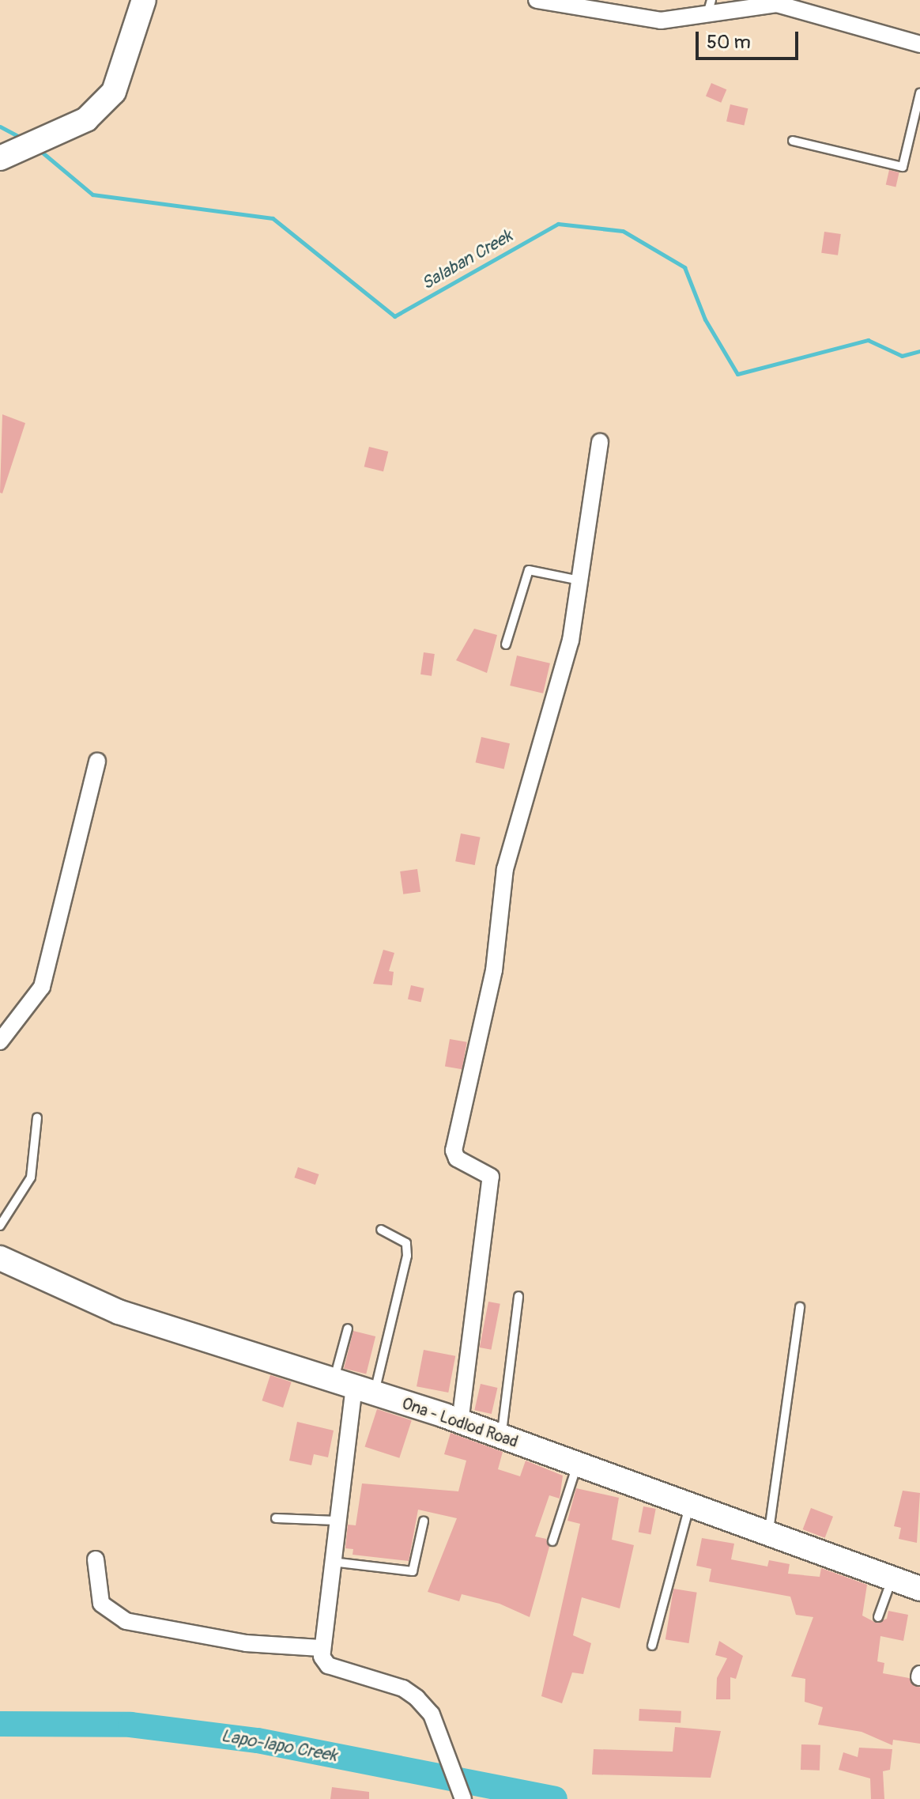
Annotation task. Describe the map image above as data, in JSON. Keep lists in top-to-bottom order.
{
  "streets": {
    "main road": ["Ona - Lodlod Road"]
  },
  "water": ["Salaban Creek", "Lapo-lapo Creek"],
  "scale_bar": "50 m"
}
